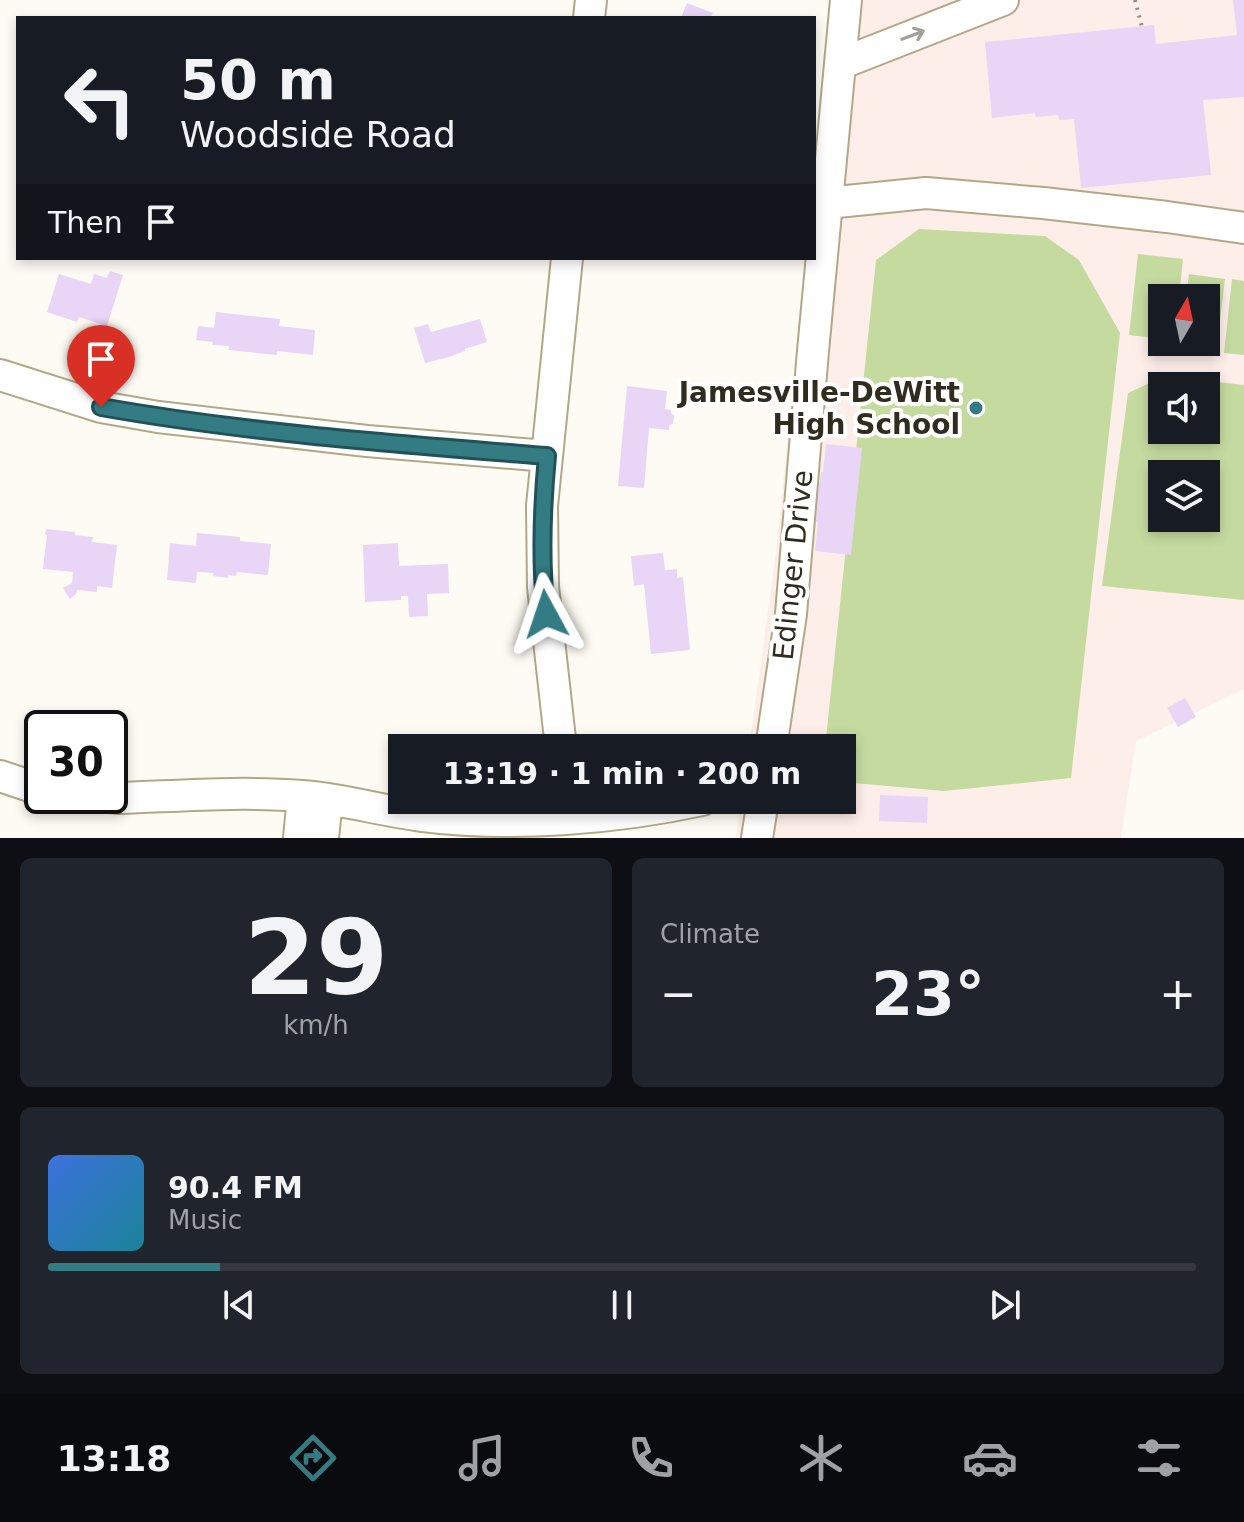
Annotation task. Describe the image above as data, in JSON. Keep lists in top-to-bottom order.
{
  "streets": {
    "street": ["Edinger Drive"]
  },
  "places": ["Jamesville-DeWitt High School"],
  "north": "top",
  "page": {
    "turn": ["50 m", "Woodside Road"],
    "then": "Then",
    "limit": "30",
    "trip": "13:19 · 1 min · 200 m",
    "tile": [
      ["29", "km/h"],
      "Climate"
    ],
    "heat": ["−", "23°", "+"],
    "song": ["90.4 FM", "Music"],
    "tabs": "13:18"
  }
}
